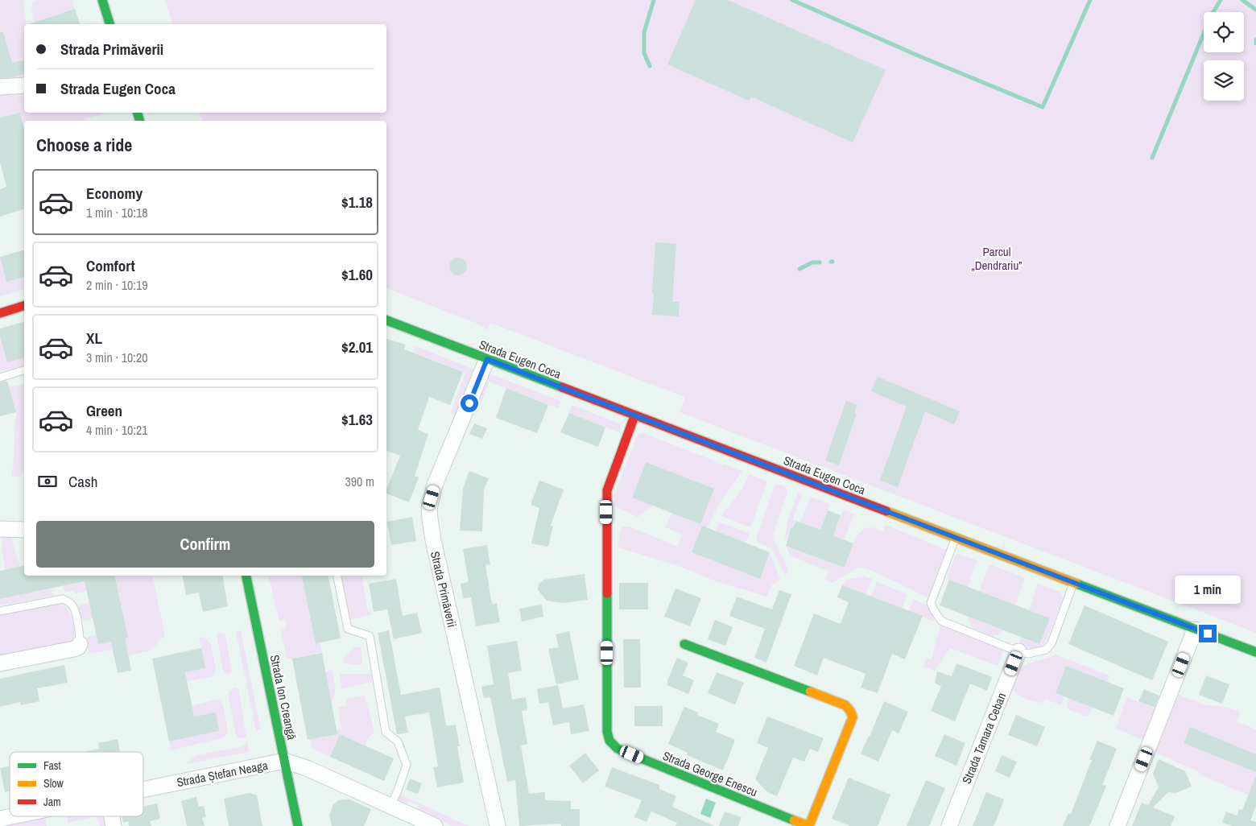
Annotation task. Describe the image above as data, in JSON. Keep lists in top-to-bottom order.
{
  "streets": {
    "street": [
      "Strada Eugen Coca",
      "Strada Primăverii",
      "Strada Ion Creangă",
      "Strada Tamara Ceban",
      "Strada Ștefan Neaga",
      "Strada George Enescu"
    ]
  },
  "crossings": [
    ["Strada Eugen Coca", "Strada Primăverii"],
    ["Strada Eugen Coca", "Strada George Enescu"],
    ["Strada Ion Creangă", "Strada Ștefan Neaga"]
  ],
  "parks": ["Parcul „Dendrariu”"],
  "legend": ["Fast", "Slow", "Jam"],
  "page": {
    "banner": ["Strada Primăverii", "Strada Eugen Coca"],
    "heading": "Choose a ride",
    "list": [
      {
        "name": "Economy",
        "note": "1 min · 10:18",
        "value": "$1.18"
      },
      {
        "name": "Comfort",
        "note": "2 min · 10:19",
        "value": "$1.60"
      },
      {
        "name": "XL",
        "note": "3 min · 10:20",
        "value": "$2.01"
      },
      {
        "name": "Green",
        "note": "4 min · 10:21",
        "value": "$1.63"
      }
    ],
    "pay": ["Cash", "390 m"],
    "buttons": "Confirm",
    "bubble": "1 min"
  }
}
